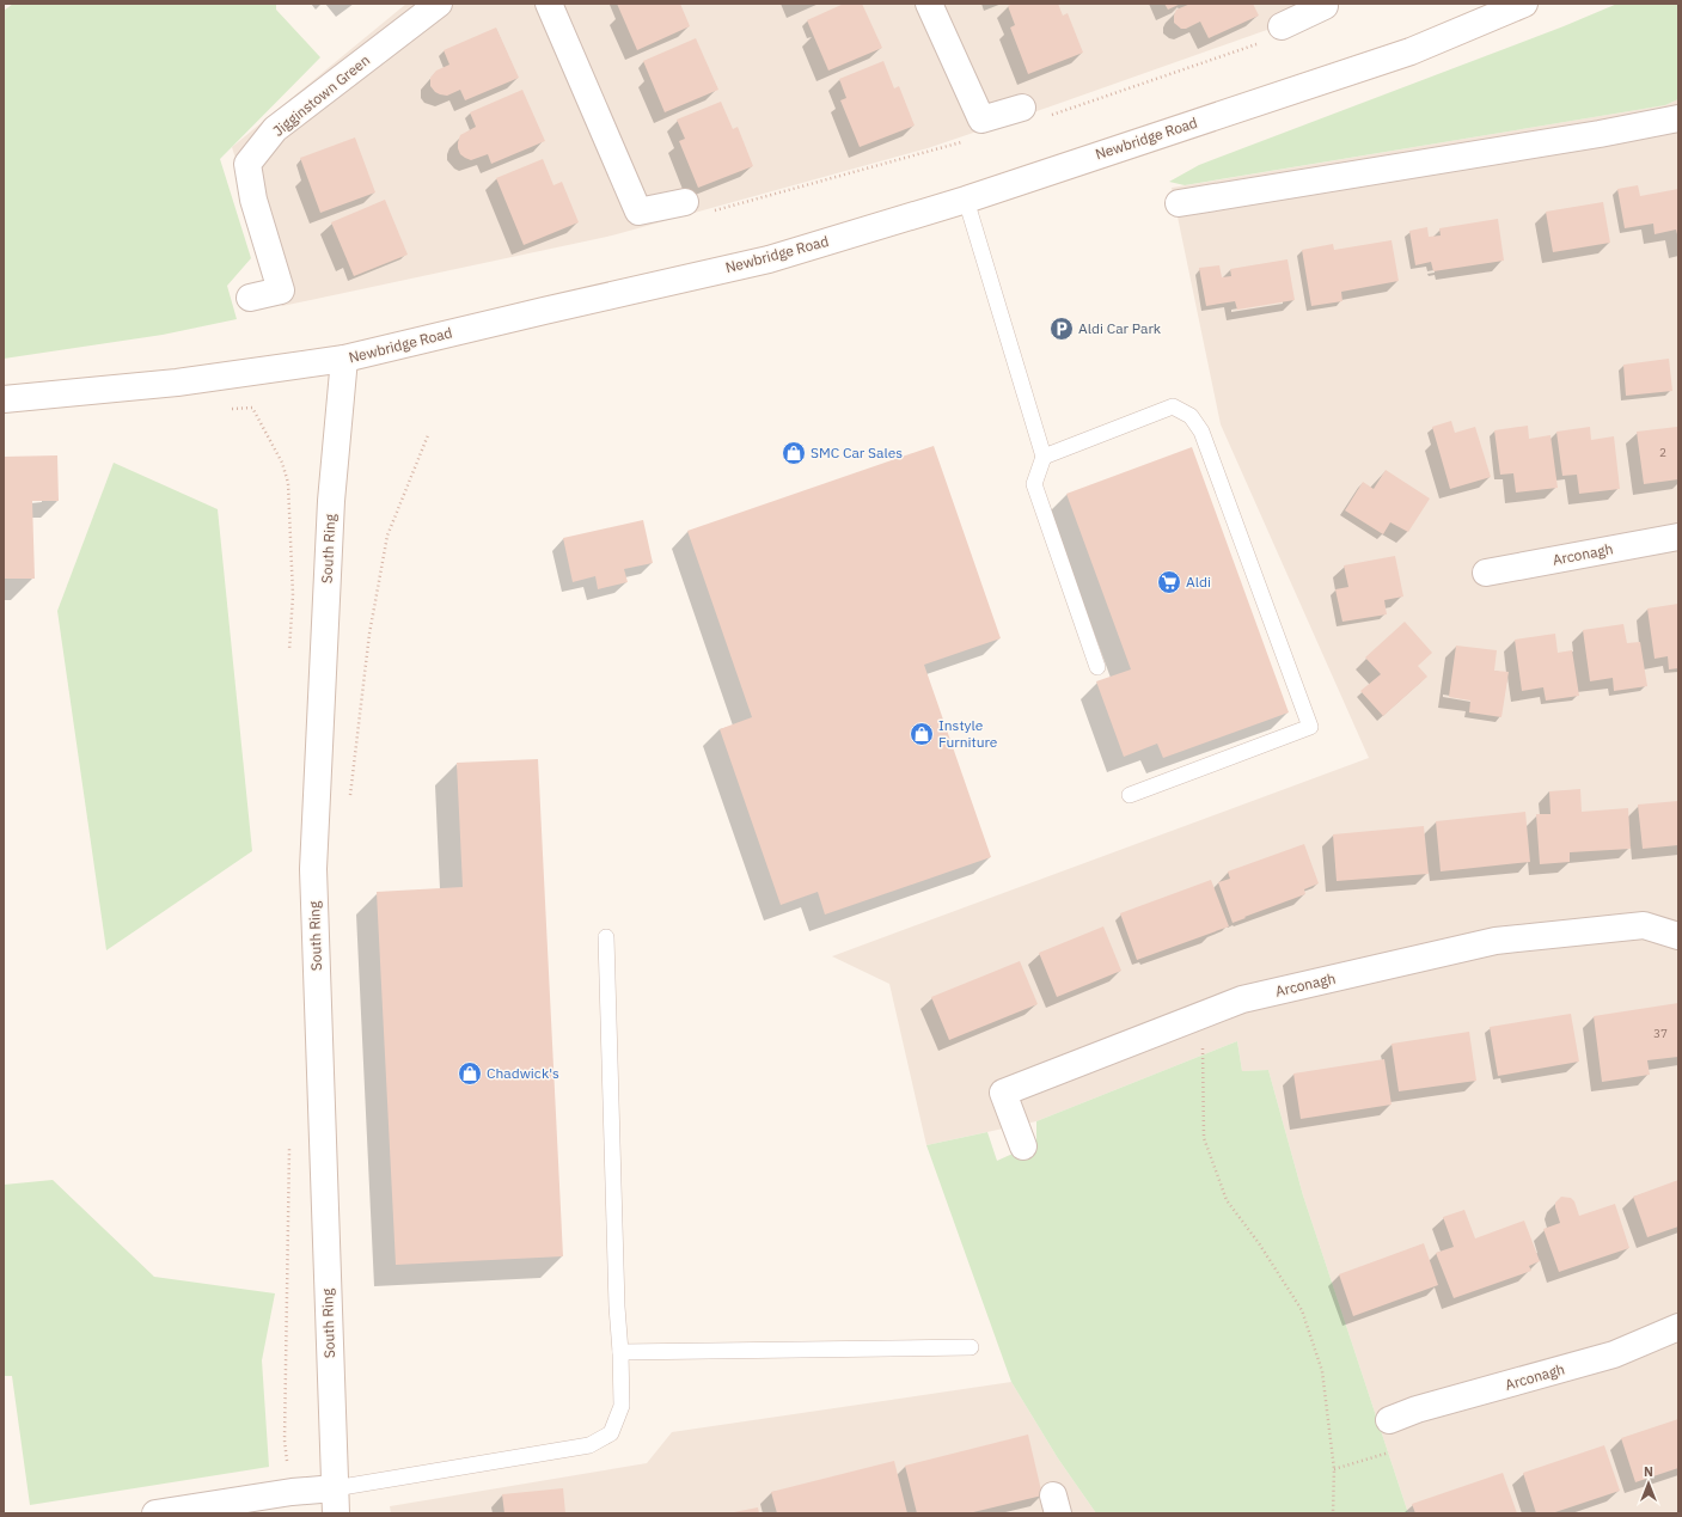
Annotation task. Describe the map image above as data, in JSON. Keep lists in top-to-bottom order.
{
  "streets": {
    "street": [
      "Jigginstown Green",
      "Newbridge Road",
      "South Ring",
      "Arconagh"
    ]
  },
  "crossings": [
    ["Newbridge Road", "South Ring"]
  ],
  "places": {
    "parking": ["Aldi Car Park"],
    "shop": ["SMC Car Sales", "Instyle Furniture", "Chadwick's"],
    "supermarket": ["Aldi"]
  },
  "house_numbers": ["2", "37"],
  "north": "top"
}
